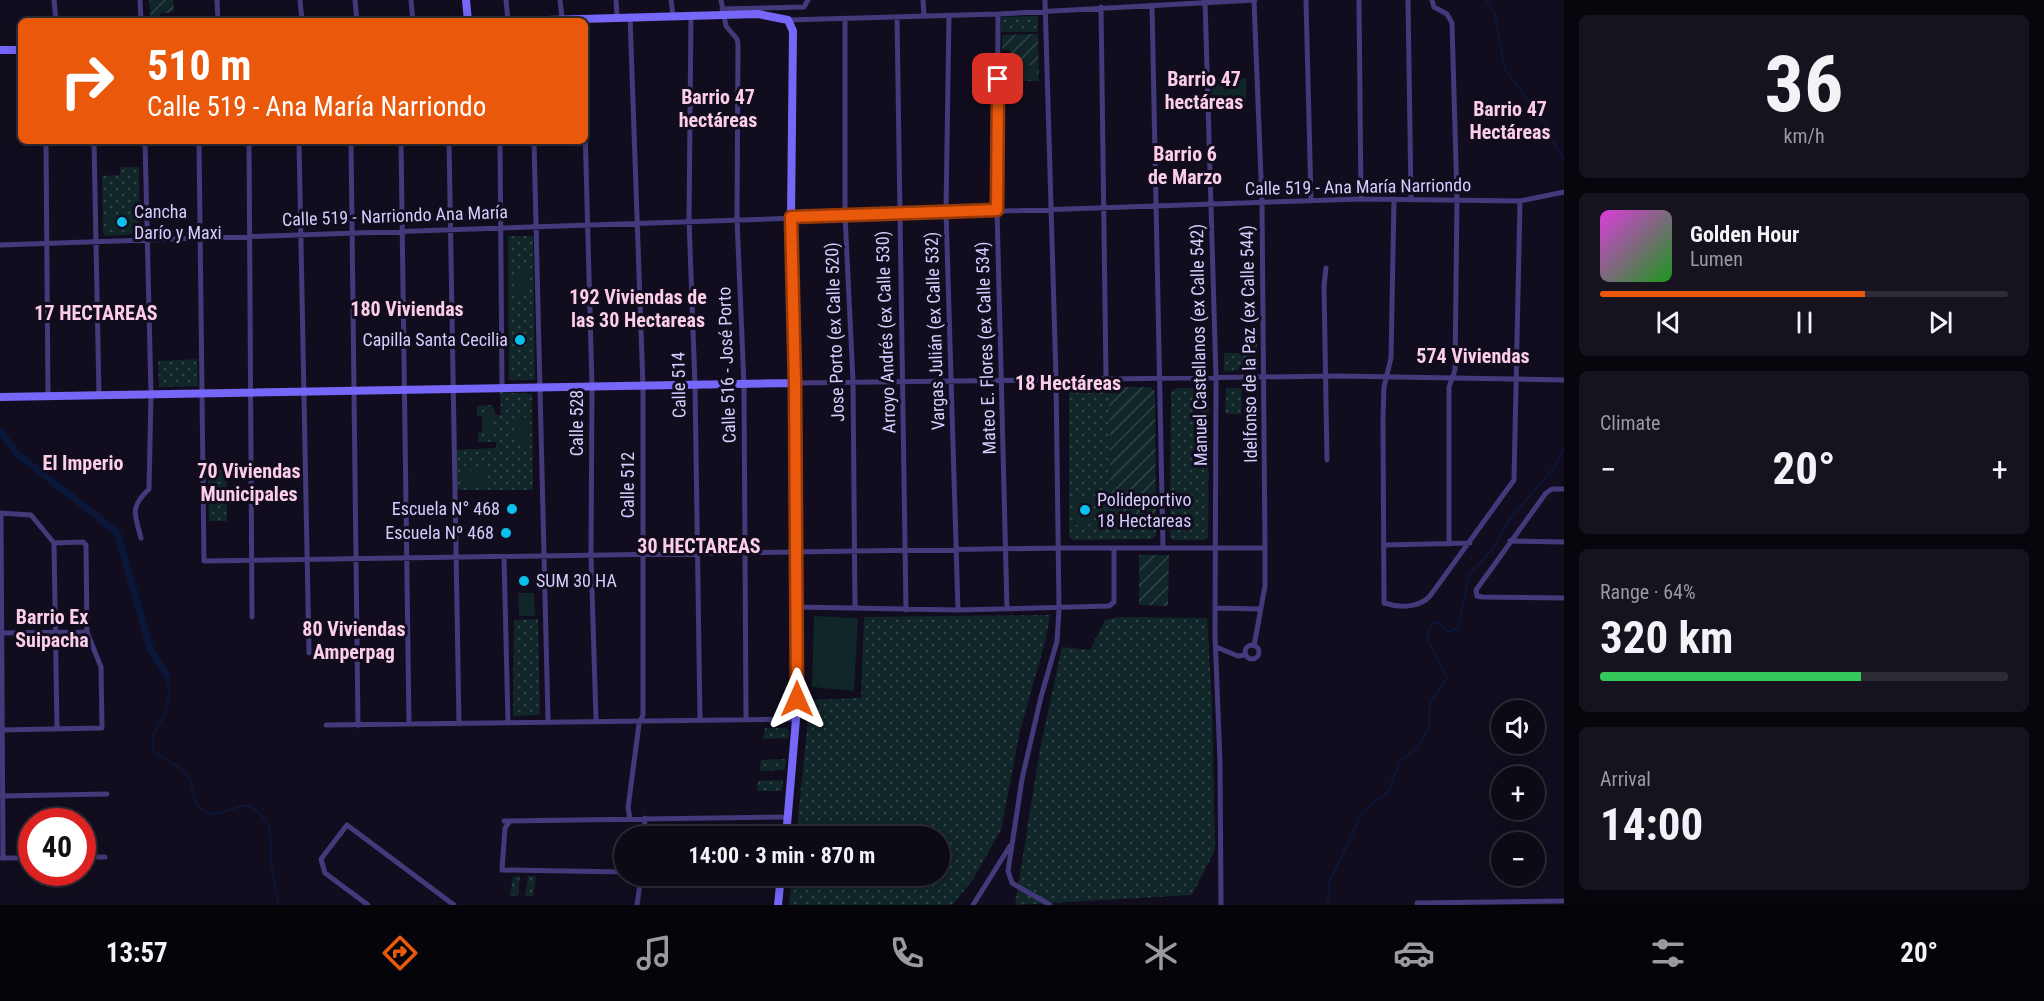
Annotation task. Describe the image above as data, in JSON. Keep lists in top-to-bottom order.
{
  "streets": {
    "street": [
      "Calle 519 - Ana María Narriondo",
      "Calle 519 - Narriondo Ana María",
      "Vargas Julián (ex Calle 532)",
      "Jose Porto (ex Calle 520)",
      "Arroyo Andrés (ex Calle 530)",
      "Idelfonso de la Paz (ex Calle 544)",
      "Manuel Castellanos (ex Calle 542)",
      "Mateo E. Flores (ex Calle 534)",
      "Calle 516 - José Porto",
      "Calle 514",
      "Calle 528",
      "Calle 512"
    ]
  },
  "crossings": [
    ["Calle 519 - Ana María Narriondo", "Calle 519 - Narriondo Ana María"],
    ["Calle 519 - Ana María Narriondo", "Vargas Julián (ex Calle 532)"],
    ["Calle 519 - Ana María Narriondo", "Jose Porto (ex Calle 520)"],
    ["Calle 519 - Ana María Narriondo", "Arroyo Andrés (ex Calle 530)"],
    ["Calle 519 - Ana María Narriondo", "Idelfonso de la Paz (ex Calle 544)"],
    ["Calle 519 - Ana María Narriondo", "Manuel Castellanos (ex Calle 542)"],
    ["Calle 519 - Ana María Narriondo", "Mateo E. Flores (ex Calle 534)"],
    ["Calle 519 - Narriondo Ana María", "Calle 516 - José Porto"],
    ["Calle 519 - Narriondo Ana María", "Calle 514"],
    ["Calle 519 - Narriondo Ana María", "Calle 528"],
    ["Calle 519 - Narriondo Ana María", "Calle 512"]
  ],
  "districts": [
    "Barrio 47 hectáreas",
    "Barrio 47 hectáreas",
    "Barrio 47 Hectáreas",
    "Barrio 6 de Marzo",
    "192 Viviendas de las 30 Hectareas",
    "180 Viviendas",
    "17 HECTAREAS",
    "574 Viviendas",
    "18 Hectáreas",
    "El Imperio",
    "70 Viviendas Municipales",
    "30 HECTAREAS",
    "Barrio Ex Suipacha",
    "80 Viviendas Amperpag"
  ],
  "places": [
    "Cancha Darío y Maxi",
    "Capilla Santa Cecilia",
    "Escuela N° 468",
    "Polideportivo 18 Hectareas",
    "Escuela Nº 468",
    "SUM 30 HA"
  ],
  "page": {
    "tile": [
      ["36", "km/h"],
      "Climate",
      ["Range · 64%", "320 km"],
      ["Arrival", "14:00"]
    ],
    "turn": ["510 m", "Calle 519 - Ana María Narriondo"],
    "song": ["Golden Hour", "Lumen"],
    "heat": ["−", "20°", "+"],
    "map_buttons": ["+", "−"],
    "limit": "40",
    "trip": "14:00 · 3 min · 870 m",
    "tabs": ["13:57", "20°"]
  }
}
